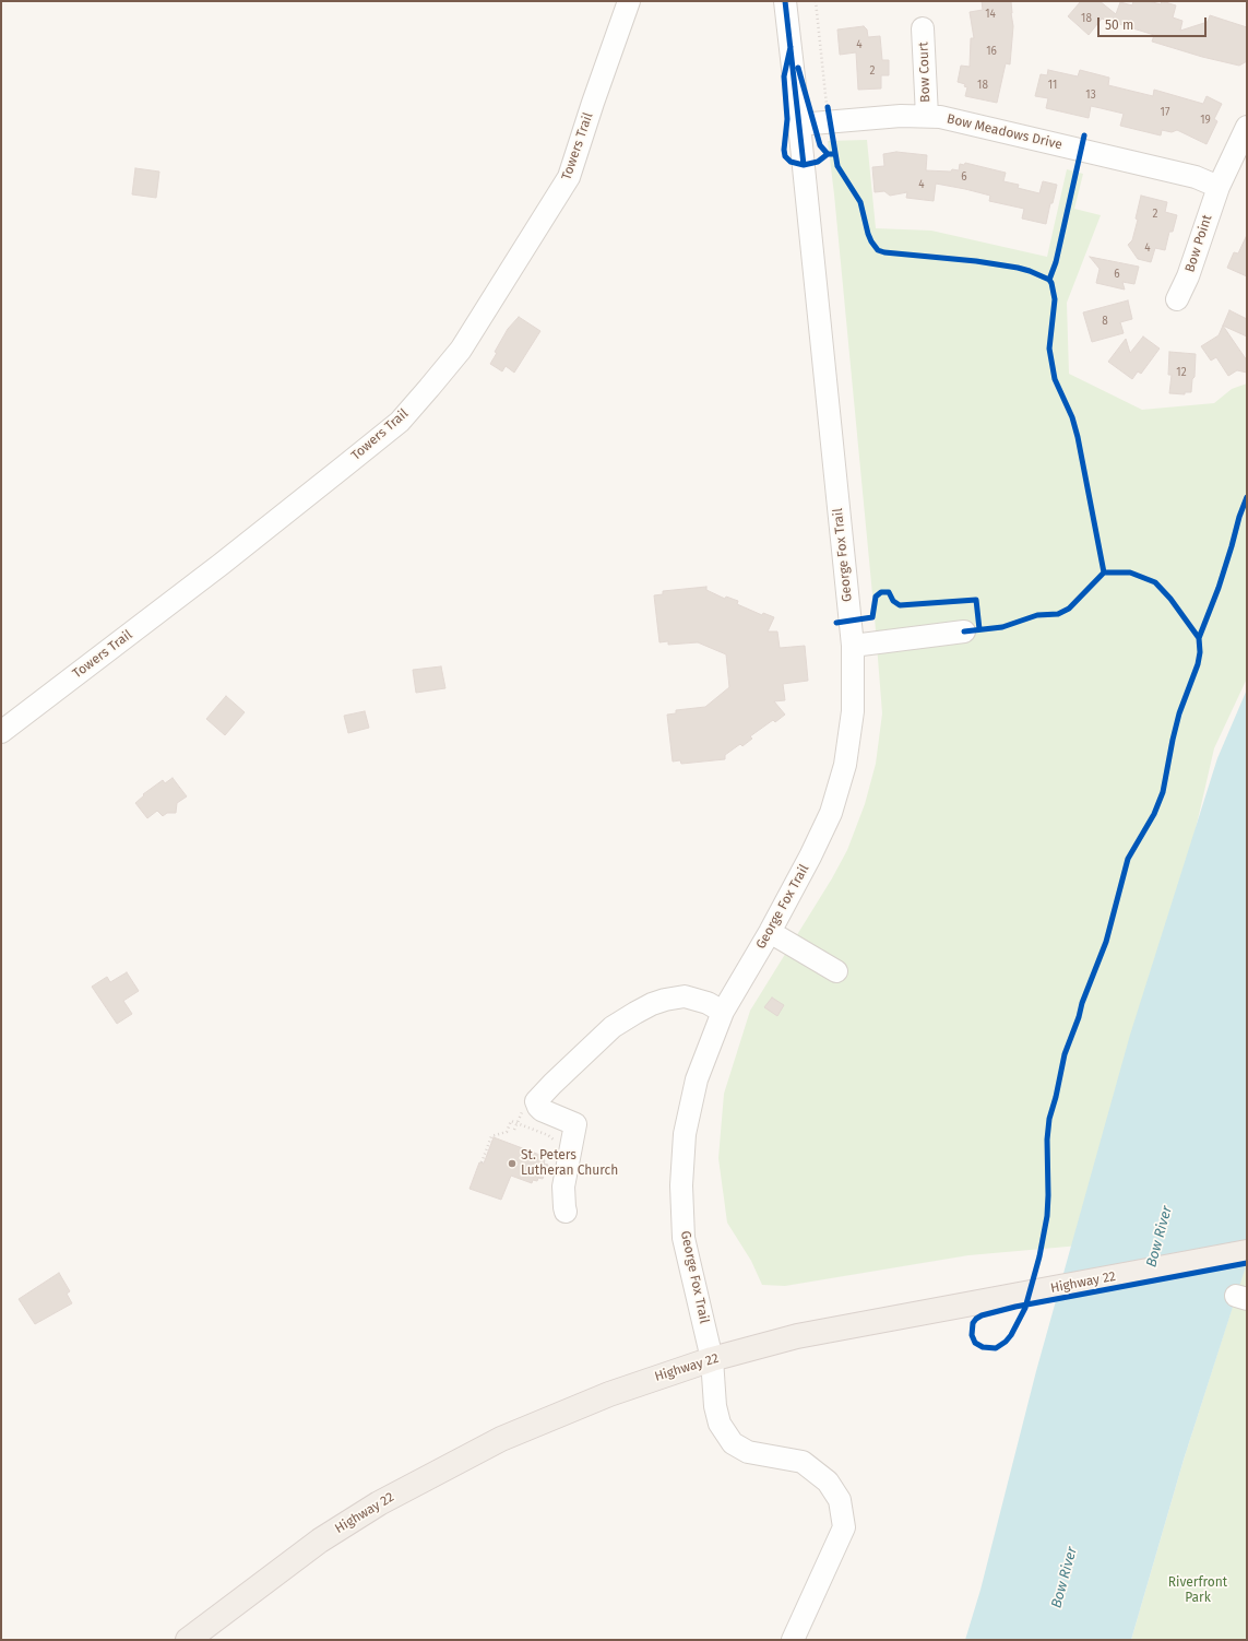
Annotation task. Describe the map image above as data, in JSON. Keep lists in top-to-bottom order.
{
  "streets": {
    "main road": ["Highway 22"],
    "street": [
      "Bow Court",
      "Bow Meadows Drive",
      "Towers Trail",
      "Bow Point",
      "George Fox Trail"
    ]
  },
  "crossings": [
    ["Bow Court", "Bow Meadows Drive"],
    ["Bow Meadows Drive", "Bow Point"],
    ["Bow Meadows Drive", "George Fox Trail"],
    ["George Fox Trail", "Highway 22"]
  ],
  "water": ["Bow River"],
  "parks": ["Riverfront Park"],
  "places": ["St. Peters Lutheran Church"],
  "house_numbers": [
    "14",
    "18",
    "4",
    "16",
    "2",
    "18",
    "11",
    "13",
    "17",
    "19",
    "6",
    "4",
    "2",
    "4",
    "6",
    "8",
    "12"
  ],
  "scale_bar": "50 m"
}
